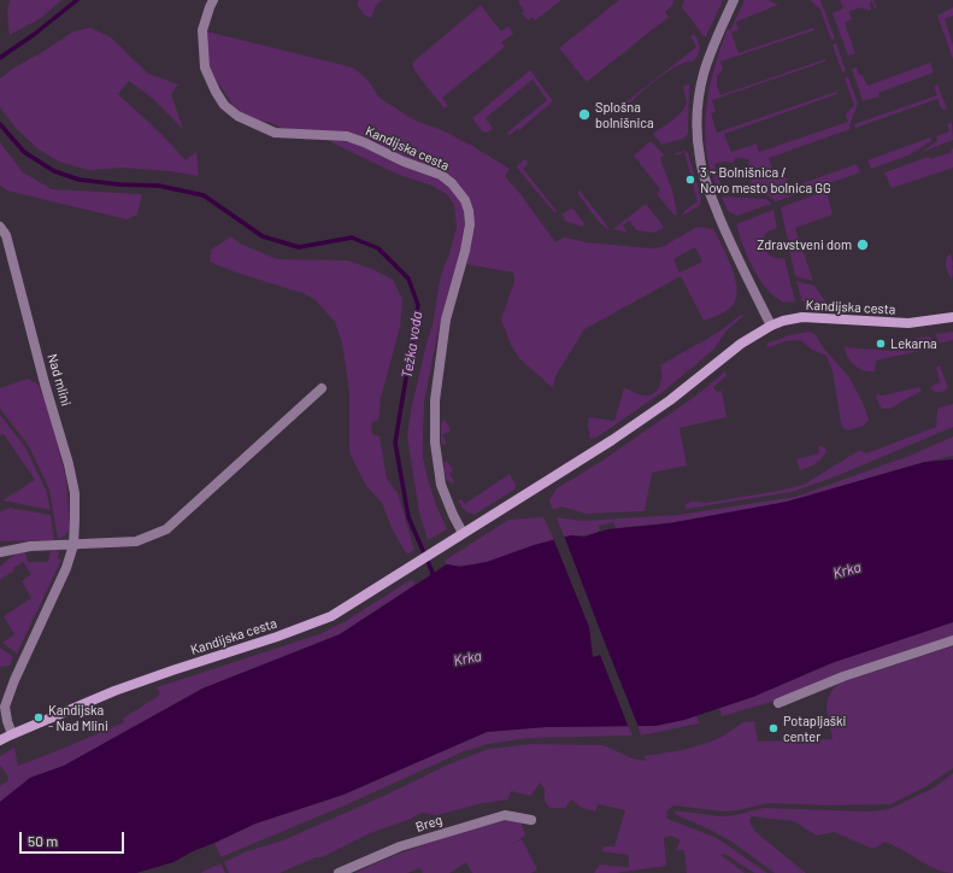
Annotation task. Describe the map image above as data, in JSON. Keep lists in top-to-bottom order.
{
  "streets": {
    "main road": ["Kandijska cesta"],
    "street": ["Nad mlini", "Breg"]
  },
  "crossings": [
    ["Kandijska cesta", "Nad mlini"]
  ],
  "water": ["Težka voda", "Krka"],
  "places": [
    "Splošna bolnišnica",
    "3 ~ Bolnišnica / Novo mesto bolnica GG",
    "Zdravstveni dom",
    "Lekarna",
    "Kandijska - Nad Mlini",
    "Potapljaški center"
  ],
  "scale_bar": "50 m"
}
